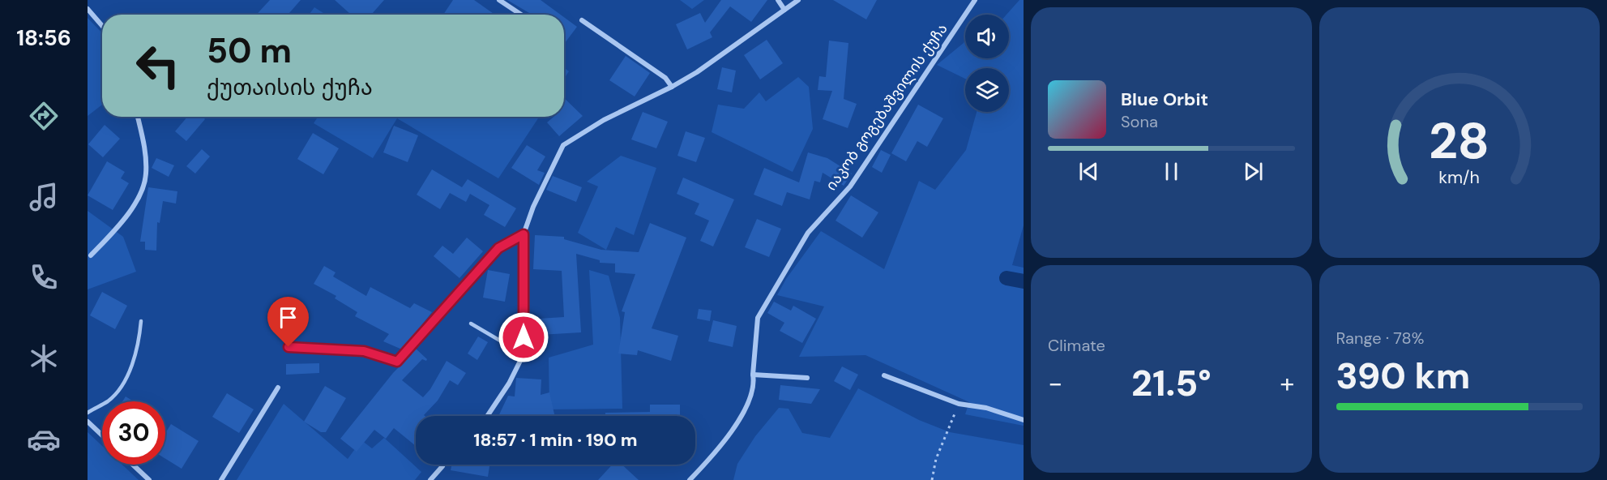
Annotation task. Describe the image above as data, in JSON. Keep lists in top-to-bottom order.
{
  "streets": {
    "street": ["იაკობ გოგებაშვილის ქუჩა"]
  },
  "page": {
    "tabs": "18:56",
    "turn": ["50 m", "ქუთაისის ქუჩა"],
    "song": ["Blue Orbit", "Sona"],
    "tile": [
      "Climate",
      ["Range · 78%", "390 km"]
    ],
    "heat": ["−", "21.5°", "+"],
    "limit": "30",
    "trip": "18:57 · 1 min · 190 m",
    "gauge": ["28", "km/h"]
  }
}
